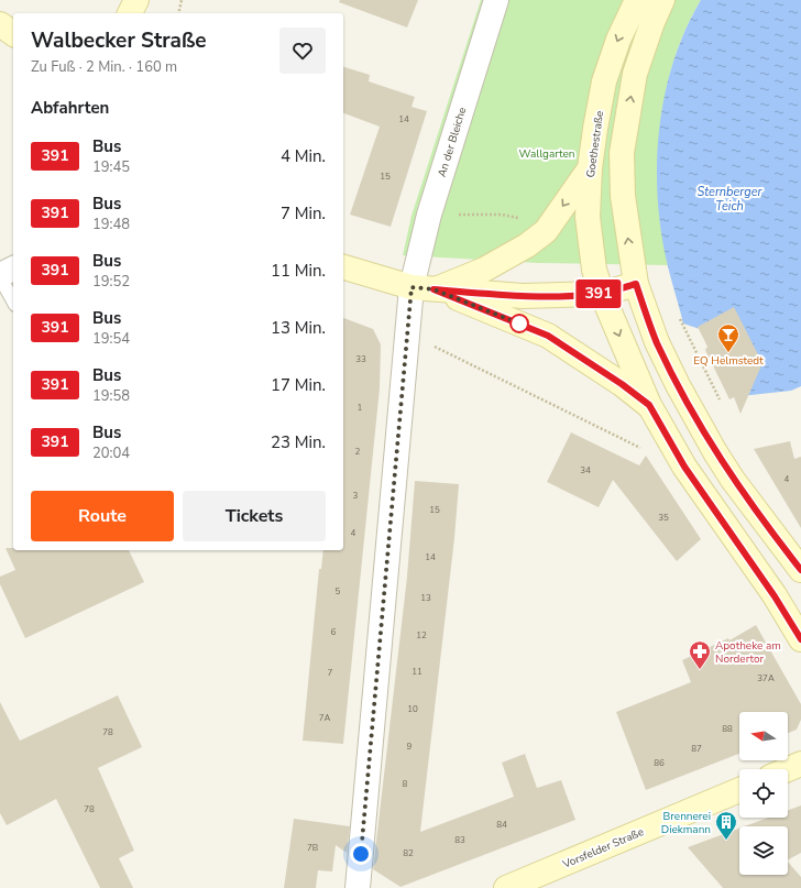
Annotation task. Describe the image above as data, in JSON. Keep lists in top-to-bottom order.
{
  "streets": {
    "main road": ["Goethestraße", "Vorsfelder Straße"],
    "street": ["An der Bleiche"]
  },
  "water": ["Sternberger Teich"],
  "parks": ["Wallgarten"],
  "places": {
    "bar": ["EQ Helmstedt"],
    "pharmacy": ["Apotheke am Nordertor"],
    "building": ["Brennerei Diekmann"]
  },
  "lines": ["bus line 391"],
  "house_numbers": [
    "14",
    "15",
    "33",
    "1",
    "2",
    "34",
    "4",
    "3",
    "15",
    "35",
    "4",
    "14",
    "5",
    "13",
    "6",
    "12",
    "11",
    "7",
    "37A",
    "10",
    "7A",
    "88",
    "78",
    "9",
    "87",
    "86",
    "8",
    "78",
    "84",
    "83",
    "7B",
    "82"
  ],
  "north": "left",
  "page": {
    "on_map": "391",
    "heading": [
      ["Walbecker Straße", "Zu Fuß · 2 Min. · 160 m"],
      "Abfahrten"
    ],
    "list": [
      {
        "mark": "391",
        "name": "Bus",
        "note": "19:45",
        "value": "4 Min."
      },
      {
        "mark": "391",
        "name": "Bus",
        "note": "19:48",
        "value": "7 Min."
      },
      {
        "mark": "391",
        "name": "Bus",
        "note": "19:52",
        "value": "11 Min."
      },
      {
        "mark": "391",
        "name": "Bus",
        "note": "19:54",
        "value": "13 Min."
      },
      {
        "mark": "391",
        "name": "Bus",
        "note": "19:58",
        "value": "17 Min."
      },
      {
        "mark": "391",
        "name": "Bus",
        "note": "20:04",
        "value": "23 Min."
      }
    ],
    "buttons": ["Route", "Tickets"]
  }
}
